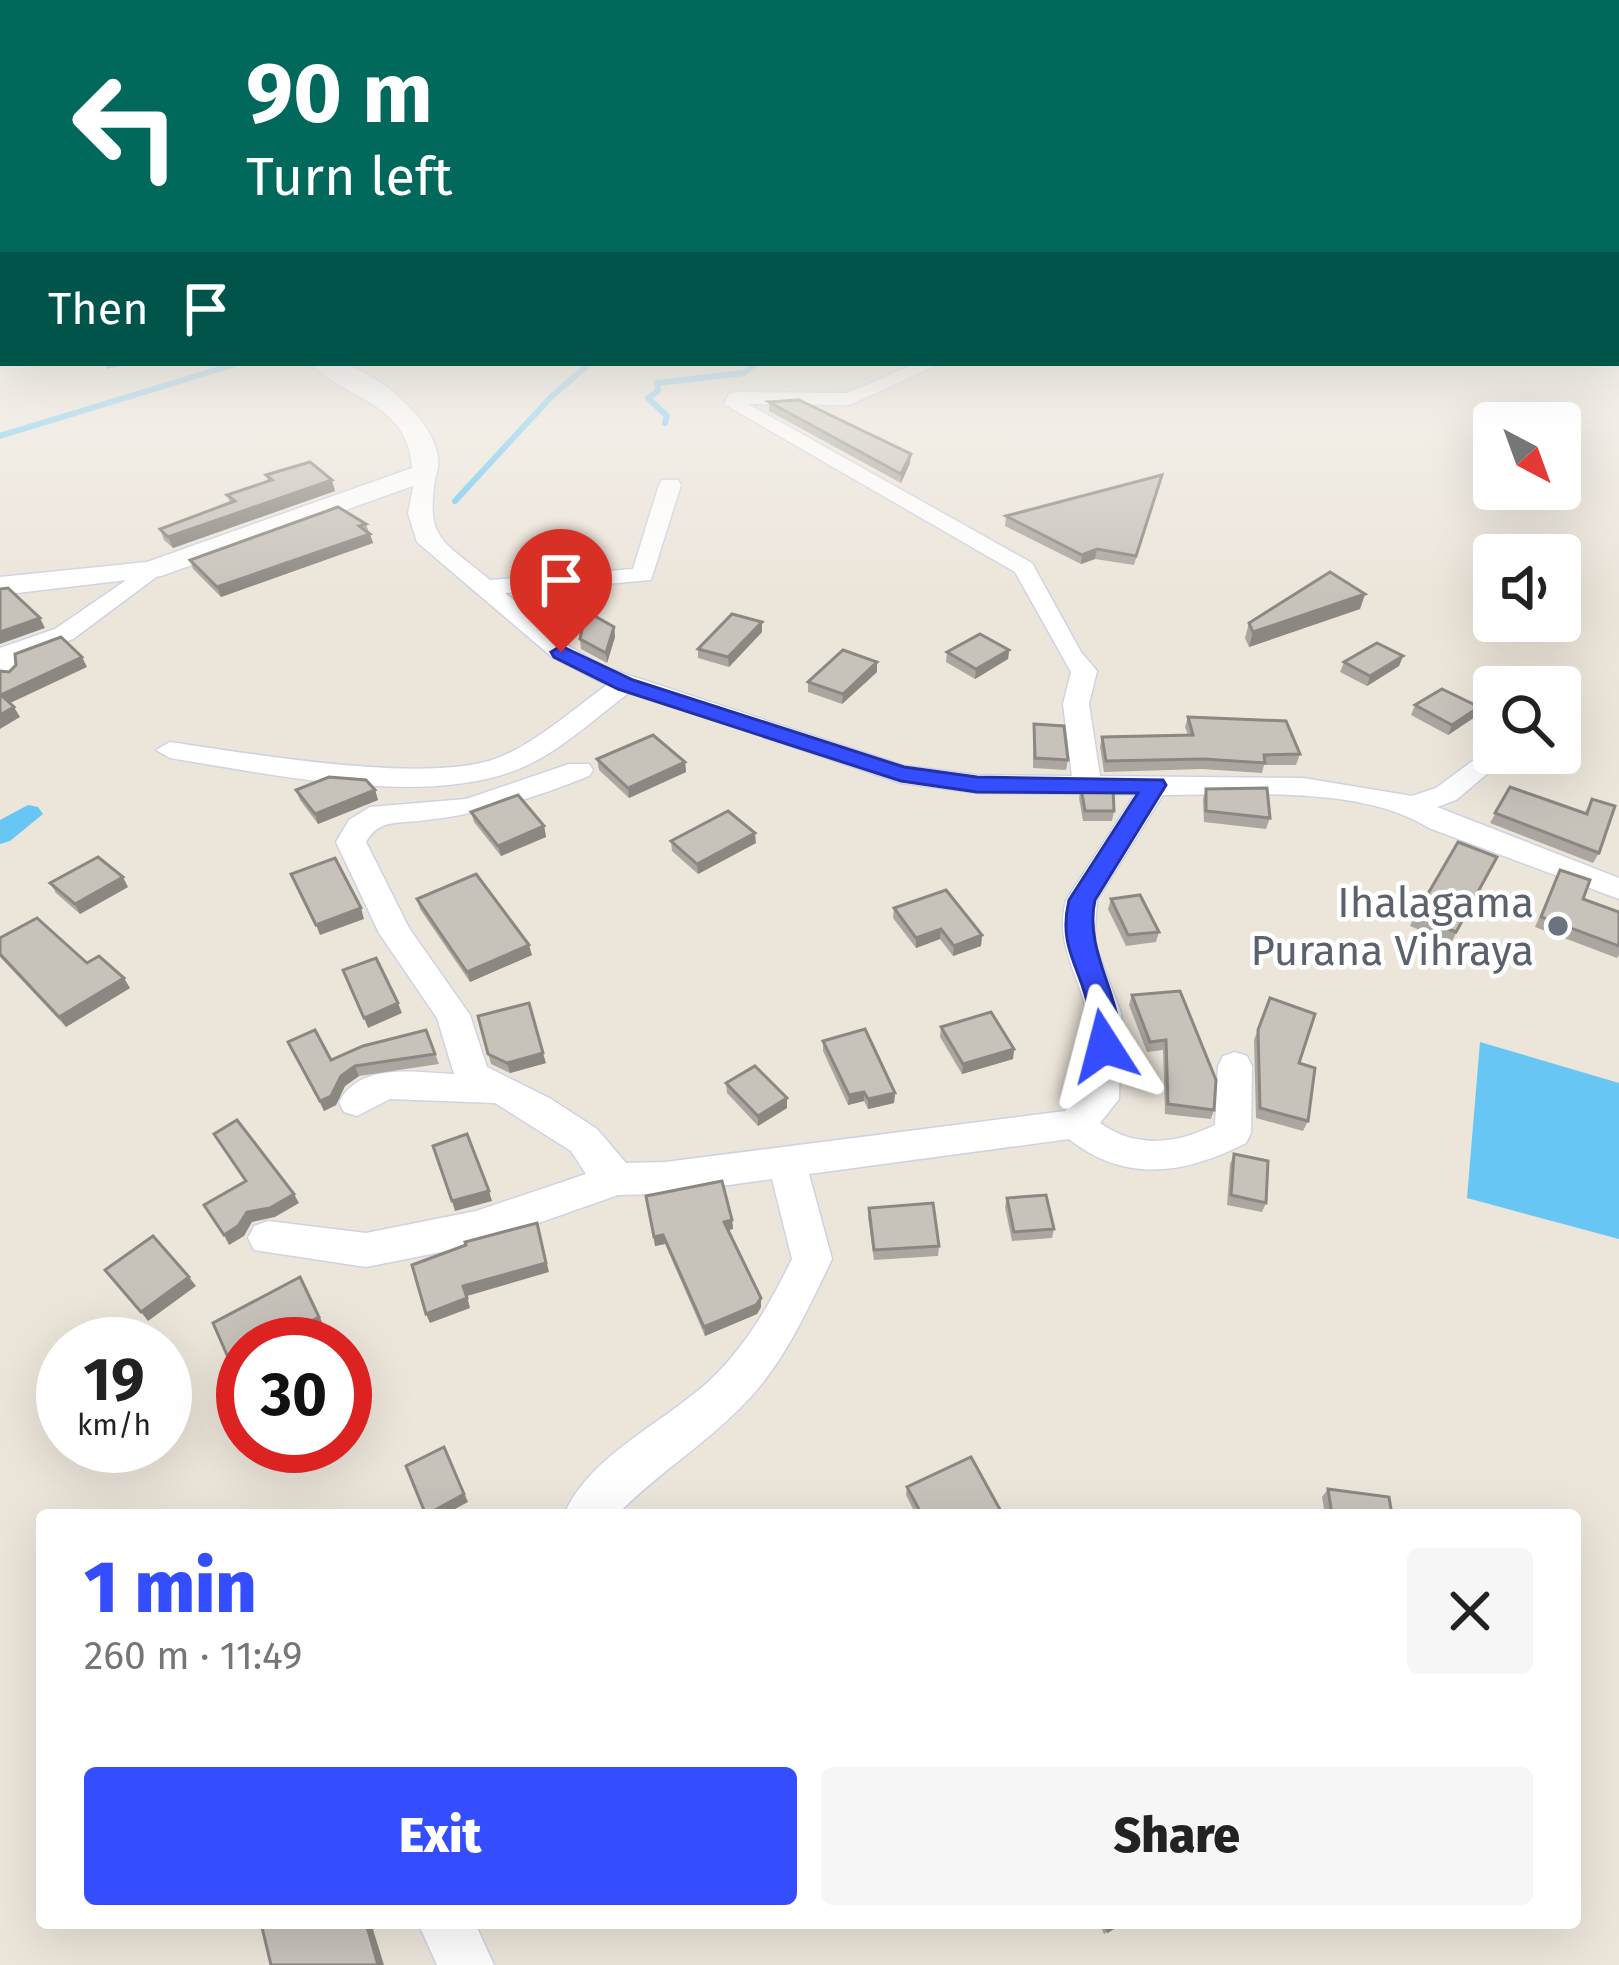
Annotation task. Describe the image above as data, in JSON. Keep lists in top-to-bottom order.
{
  "places": ["Ihalagama Purana Vihraya"],
  "north": "bottom right",
  "page": {
    "turn": ["90 m", "Turn left"],
    "then": "Then",
    "speed": "19 km/h",
    "limit": "30",
    "heading": ["1 min", "260 m · 11:49"],
    "buttons": ["Exit", "Share"]
  }
}
